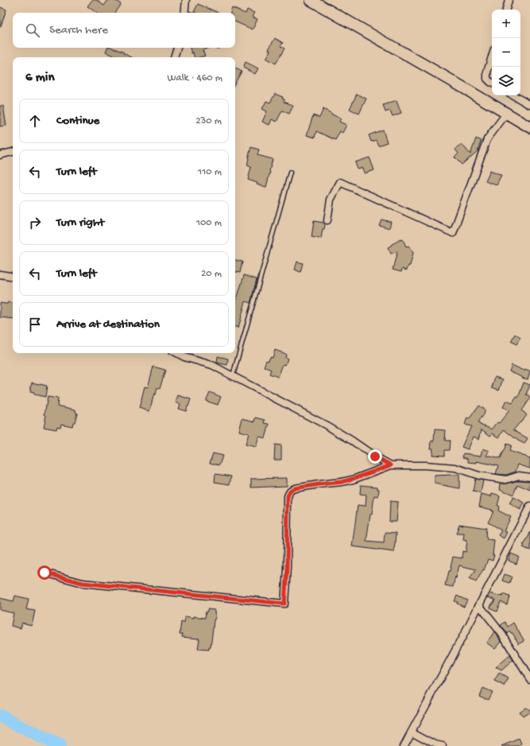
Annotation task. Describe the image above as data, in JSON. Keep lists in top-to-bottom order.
{
  "page": {
    "map_buttons": ["+", "−"],
    "search": "Search here",
    "heading": ["6 min", "Walk · 460 m"],
    "list": [
      ["Continue", "230 m"],
      ["Turn left", "110 m"],
      ["Turn right", "100 m"],
      ["Turn left", "20 m"],
      "Arrive at destination"
    ]
  }
}
